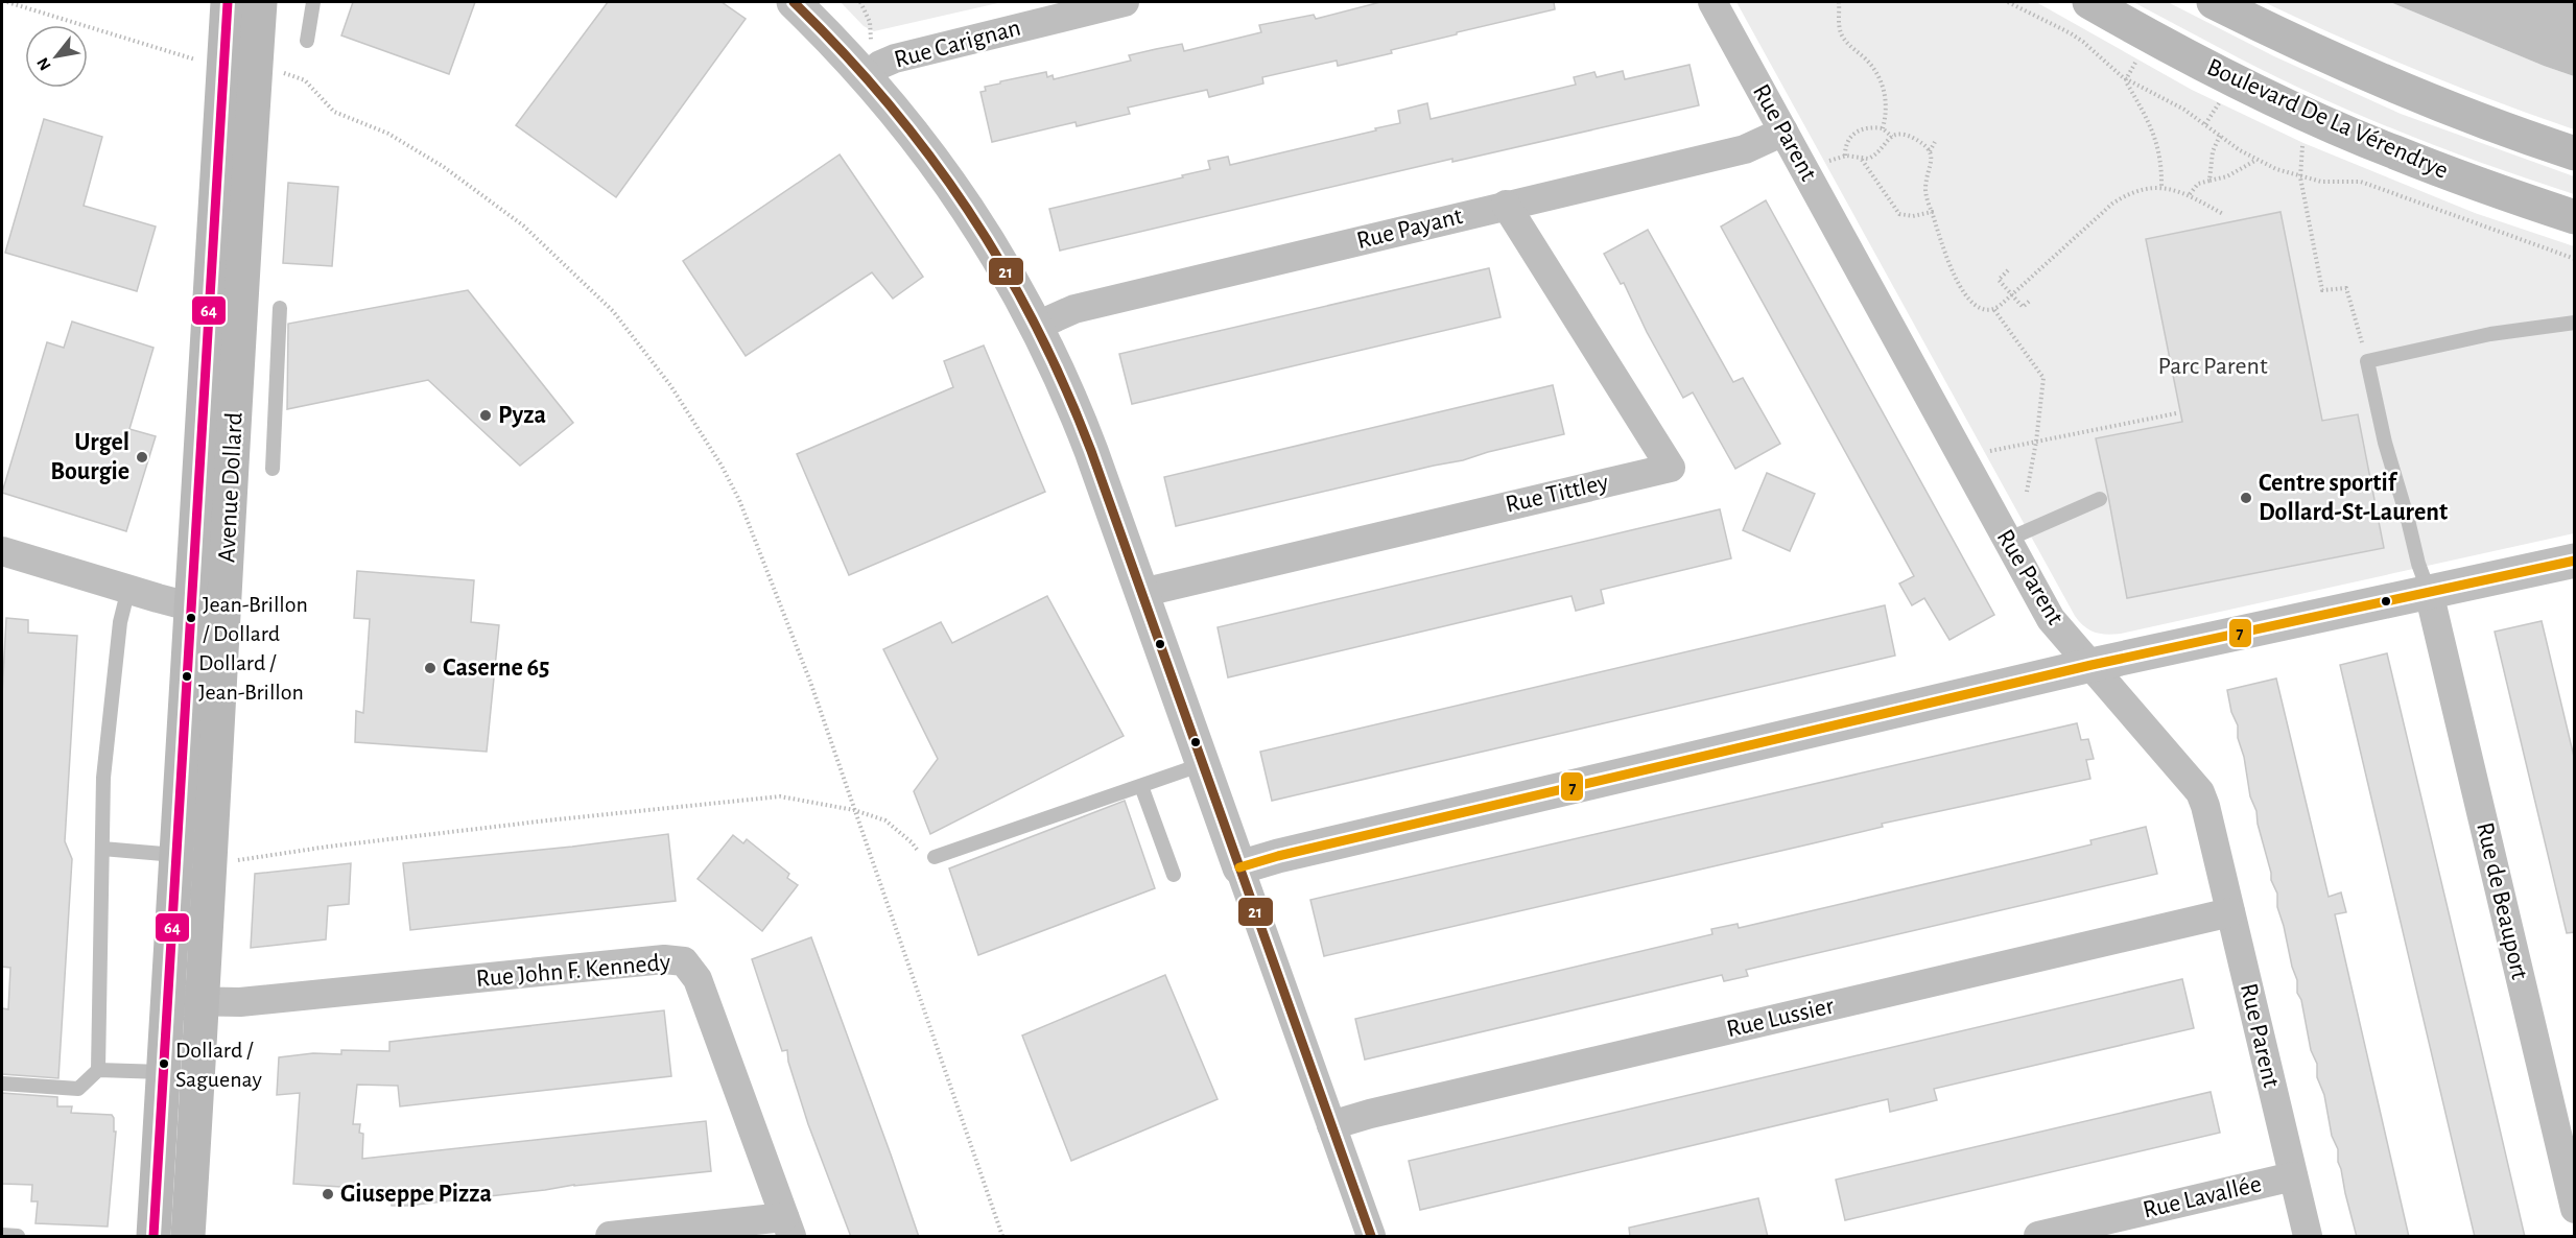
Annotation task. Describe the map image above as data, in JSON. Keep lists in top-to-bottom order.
{
  "streets": {
    "main road": ["Boulevard De La Vérendrye", "Avenue Dollard"],
    "street": [
      "Rue Carignan",
      "Rue Parent",
      "Rue Payant",
      "Rue Tittley",
      "Rue de Beauport",
      "Rue John F. Kennedy",
      "Rue Lussier",
      "Rue Lavallée"
    ]
  },
  "crossings": [
    ["Rue Parent", "Rue Payant"],
    ["Rue Parent", "Rue Lussier"],
    ["Rue Parent", "Rue Lavallée"],
    ["Rue Payant", "Rue Tittley"],
    ["Avenue Dollard", "Rue John F. Kennedy"]
  ],
  "parks": ["Parc Parent"],
  "places": [
    "Pyza",
    "Urgel Bourgie",
    "Centre sportif Dollard-St-Laurent",
    "Jean-Brillon / Dollard",
    "Caserne 65",
    "Dollard / Jean-Brillon",
    "Dollard / Saguenay",
    "Giuseppe Pizza"
  ],
  "lines": ["transit line 64", "transit line 21", "transit line 7"],
  "north": "bottom left"
}
